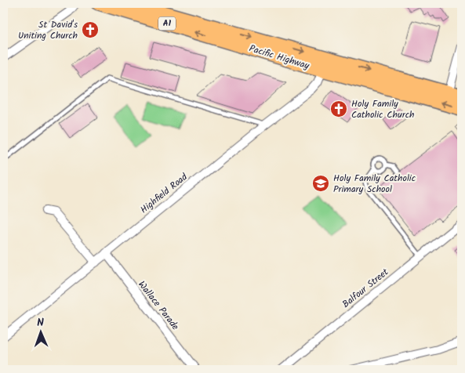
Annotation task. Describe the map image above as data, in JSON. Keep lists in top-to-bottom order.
{
  "streets": {
    "highway": ["A1", "Pacific Highway"],
    "street": ["Highfield Road", "Balfour Street", "Wallace Parade"]
  },
  "crossings": [
    ["Pacific Highway", "Highfield Road"],
    ["Highfield Road", "Wallace Parade"]
  ],
  "places": {
    "church": ["St David's Uniting Church", "Holy Family Catholic Church"],
    "school or university": ["Holy Family Catholic Primary School"]
  },
  "north": "top"
}
